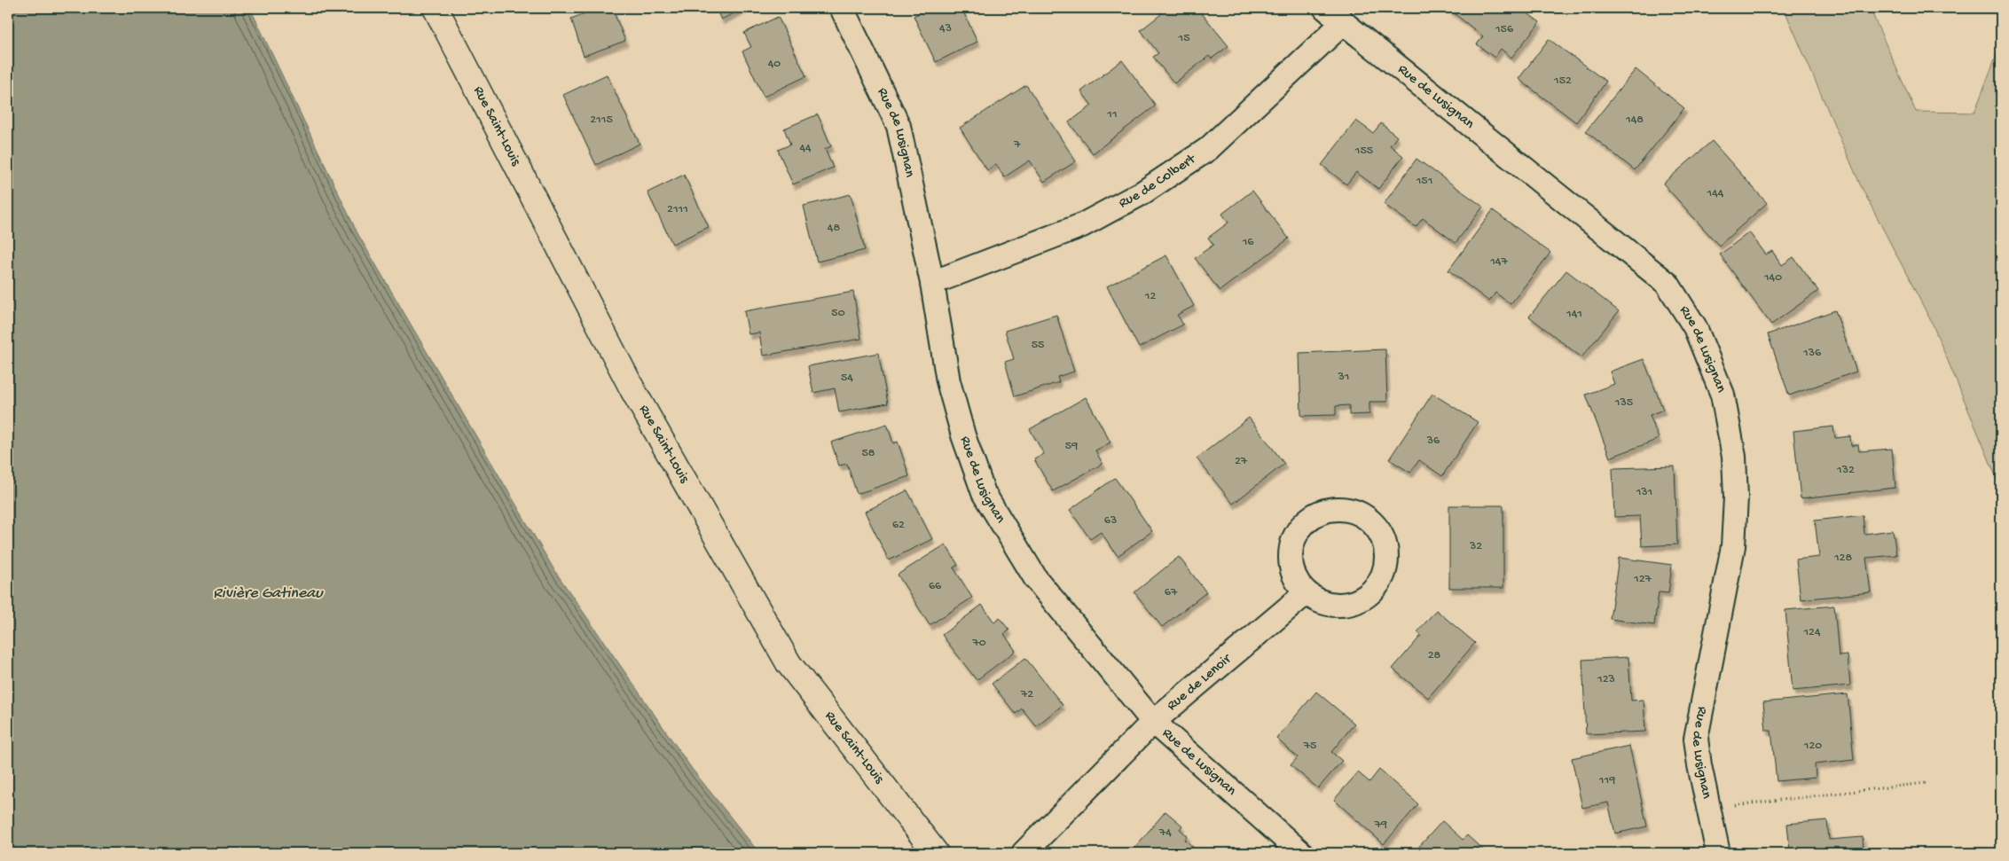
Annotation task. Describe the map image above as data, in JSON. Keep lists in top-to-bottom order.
{
  "streets": {
    "main road": ["Rue Saint-Louis"],
    "street": ["Rue de Lusignan", "Rue de Colbert", "Rue de Lenoir"]
  },
  "crossings": [
    ["Rue de Lusignan", "Rue de Colbert"],
    ["Rue de Lusignan", "Rue de Lenoir"]
  ],
  "water": ["Rivière Gatineau"],
  "house_numbers": [
    "43",
    "156",
    "15",
    "40",
    "152",
    "11",
    "2115",
    "148",
    "7",
    "44",
    "155",
    "151",
    "144",
    "2111",
    "48",
    "16",
    "147",
    "140",
    "12",
    "50",
    "141",
    "55",
    "136",
    "31",
    "54",
    "135",
    "36",
    "59",
    "58",
    "27",
    "132",
    "131",
    "63",
    "62",
    "32",
    "128",
    "127",
    "66",
    "67",
    "124",
    "70",
    "28",
    "123",
    "72",
    "75",
    "120",
    "119",
    "79",
    "74"
  ]
}
